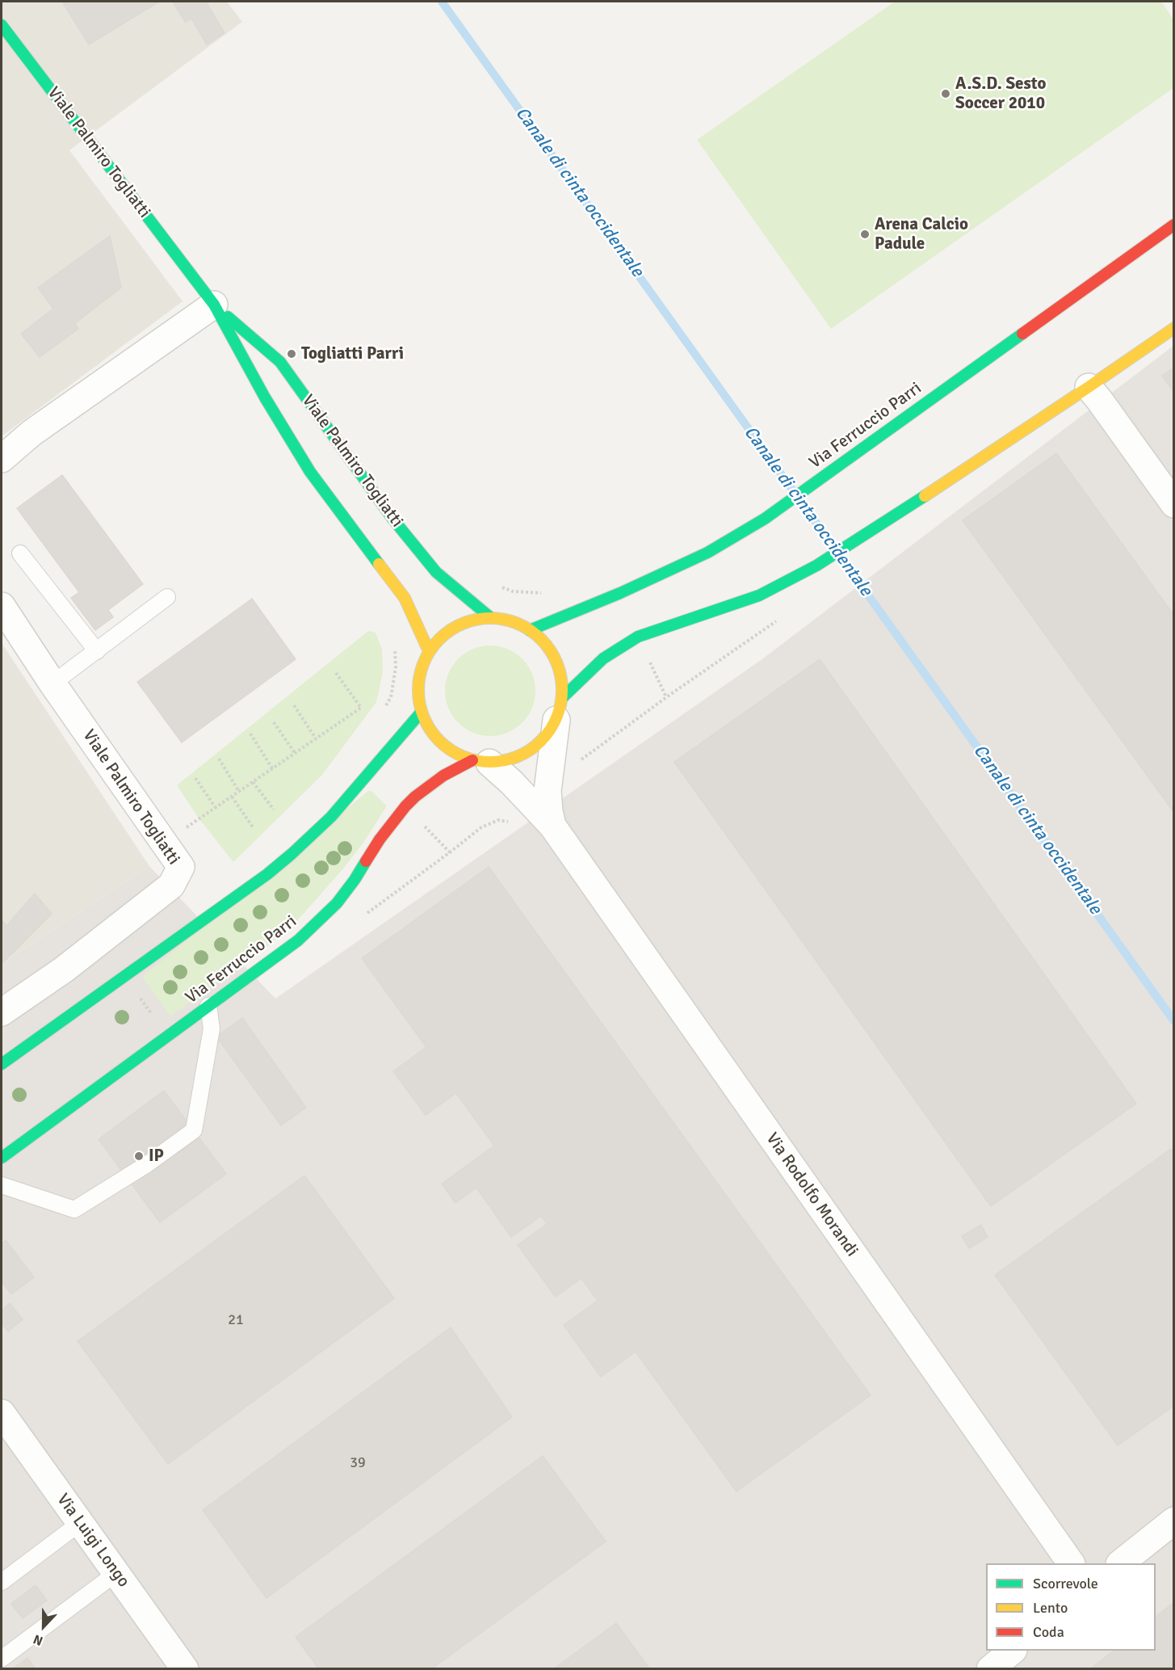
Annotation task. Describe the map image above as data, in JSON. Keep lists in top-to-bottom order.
{
  "streets": {
    "main road": ["Viale Palmiro Togliatti", "Via Ferruccio Parri"],
    "street": ["Via Rodolfo Morandi", "Via Luigi Longo"]
  },
  "crossings": [
    ["Viale Palmiro Togliatti", "Via Ferruccio Parri"],
    ["Viale Palmiro Togliatti", "Via Rodolfo Morandi"],
    ["Via Ferruccio Parri", "Via Rodolfo Morandi"]
  ],
  "water": ["Canale di cinta occidentale"],
  "places": [
    "A.S.D. Sesto Soccer 2010",
    "Arena Calcio Padule",
    "Togliatti Parri",
    "IP"
  ],
  "house_numbers": ["21", "39"],
  "legend": ["Scorrevole", "Lento", "Coda"],
  "north": "bottom"
}
